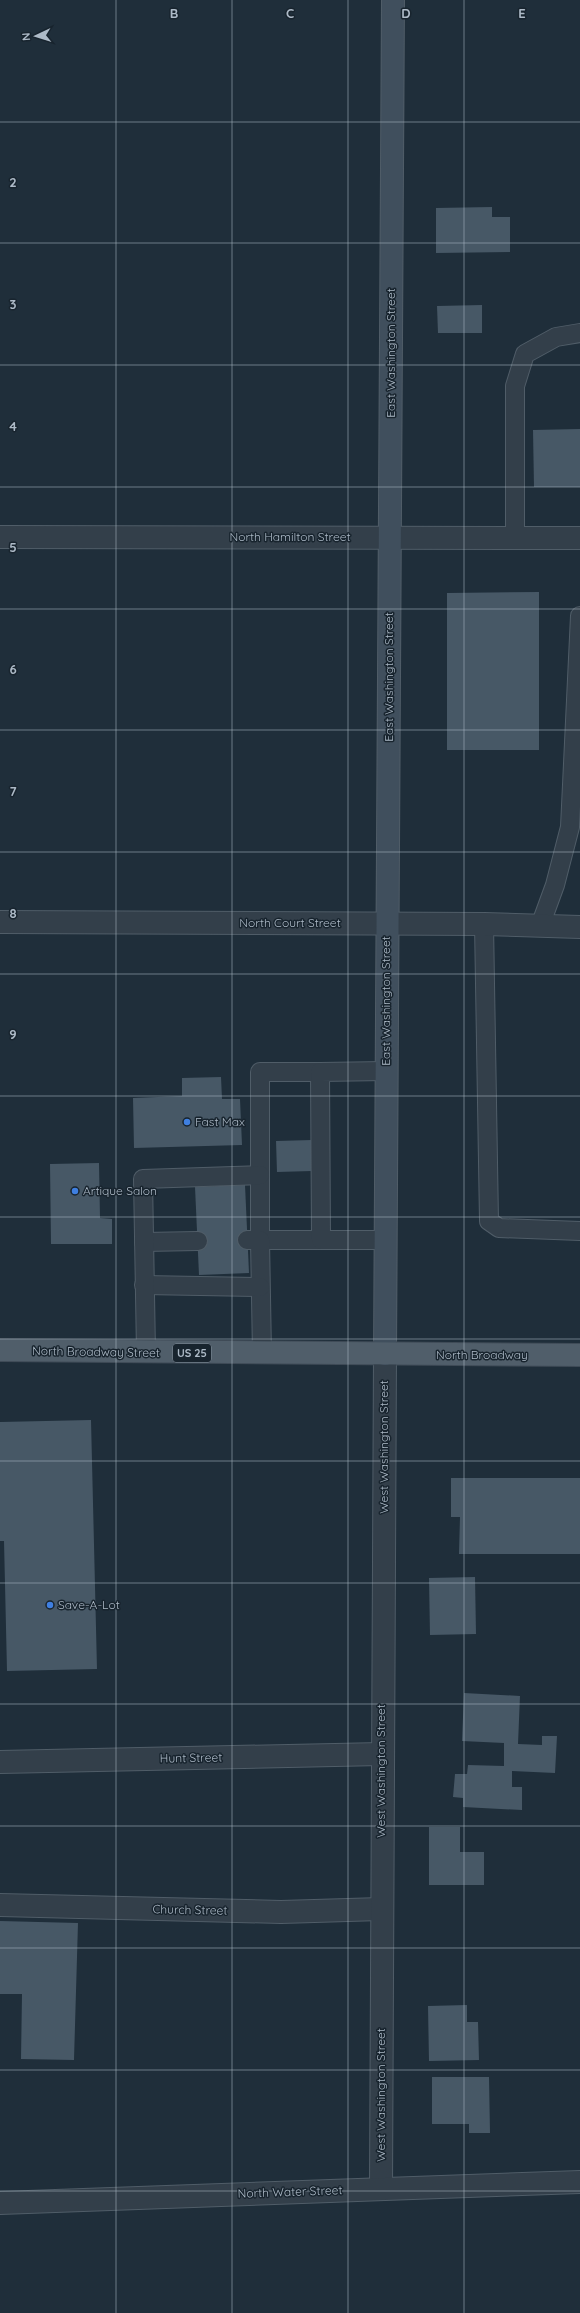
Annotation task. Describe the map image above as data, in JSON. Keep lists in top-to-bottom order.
{
  "streets": {
    "main road": ["North Broadway Street", "US 25", "North Broadway"],
    "street": [
      "East Washington Street",
      "North Hamilton Street",
      "North Court Street",
      "West Washington Street",
      "Hunt Street",
      "Church Street",
      "North Water Street"
    ]
  },
  "crossings": [
    ["East Washington Street", "North Hamilton Street"],
    ["East Washington Street", "North Court Street"],
    ["East Washington Street", "North Broadway Street"],
    ["East Washington Street", "North Broadway"],
    ["East Washington Street", "West Washington Street"],
    ["North Broadway Street", "North Broadway"],
    ["North Broadway Street", "West Washington Street"],
    ["North Broadway", "West Washington Street"],
    ["West Washington Street", "Hunt Street"],
    ["West Washington Street", "Church Street"],
    ["West Washington Street", "North Water Street"]
  ],
  "places": ["Fast Max", "Artique Salon", "Save-A-Lot"],
  "north": "left",
  "grid": {
    "columns": [
      "B",
      "C",
      "D",
      "E"
    ],
    "rows": [
      "2",
      "3",
      "4",
      "5",
      "6",
      "7",
      "8",
      "9"
    ]
  }
}
